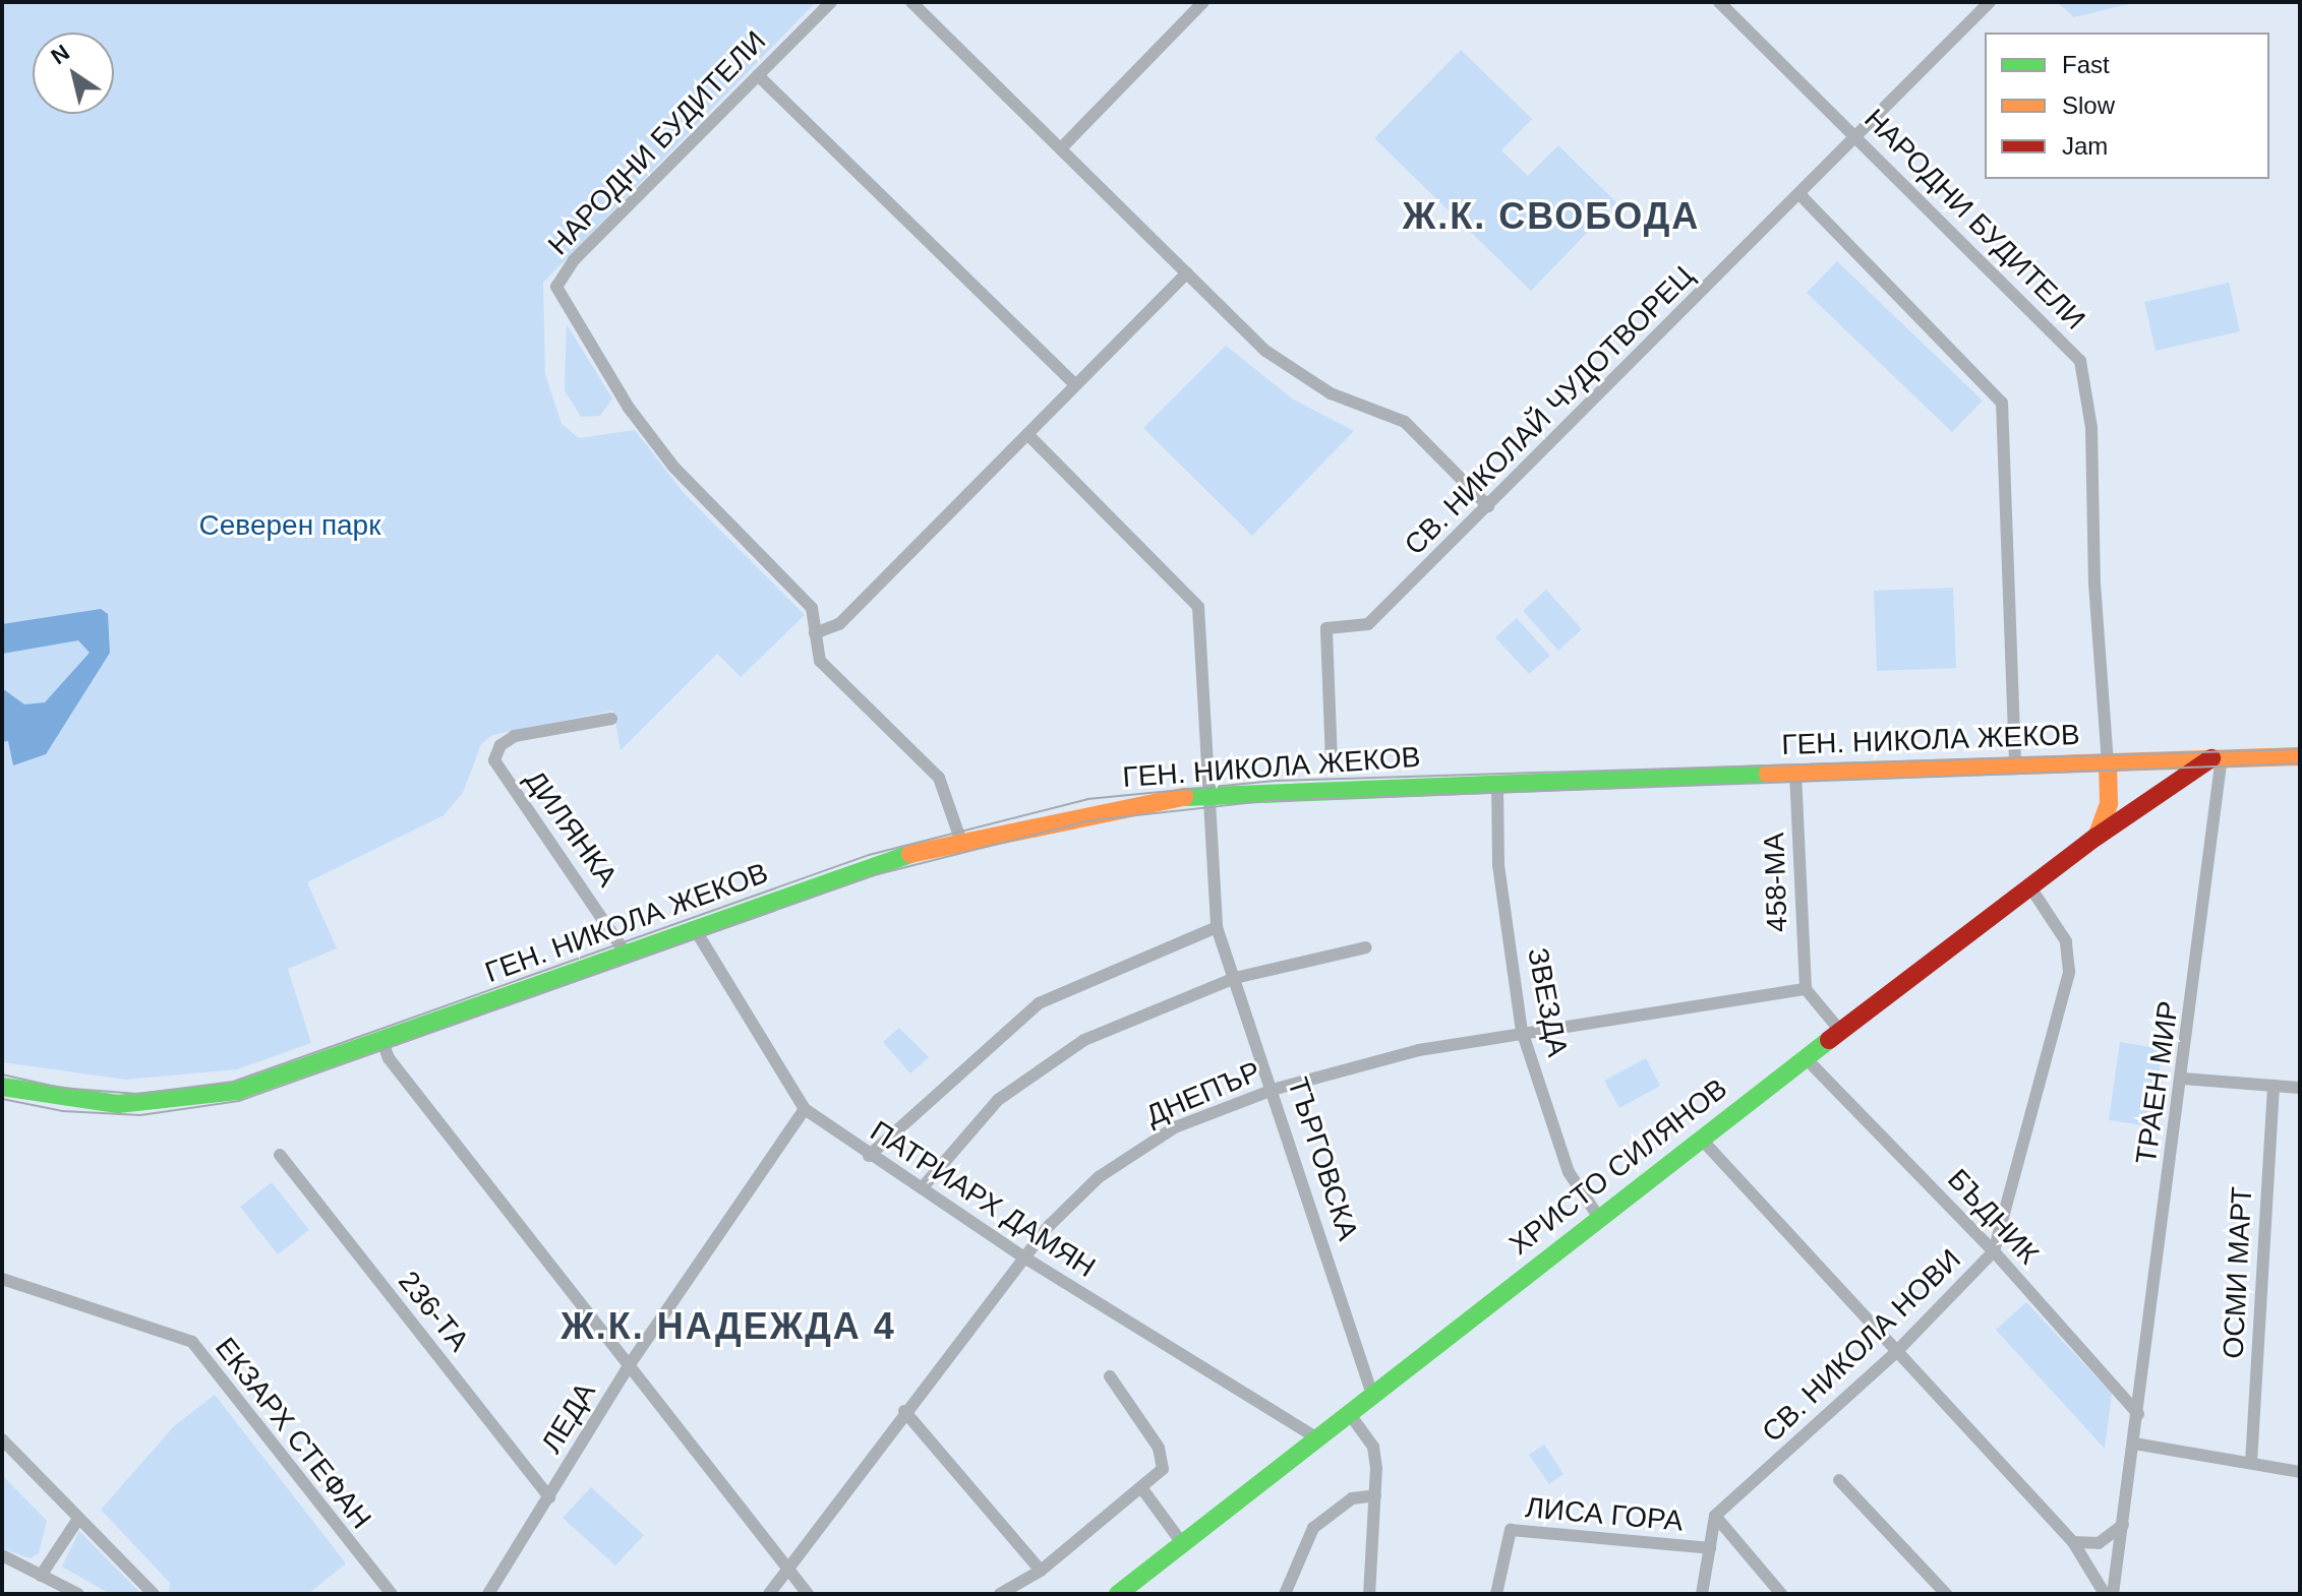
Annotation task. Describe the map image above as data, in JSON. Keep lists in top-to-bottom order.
{
  "streets": {
    "street": [
      "НАРОДНИ БУДИТЕЛИ",
      "СВ. НИКОЛАЙ ЧУДОТВОРЕЦ",
      "ГЕН. НИКОЛА ЖЕКОВ",
      "ДИЛЯНКА",
      "458-МА",
      "ЗВЕЗДА",
      "ТРАЕН МИР",
      "ДНЕПЪР",
      "ТЪРГОВСКА",
      "ХРИСТО СИЛЯНОВ",
      "ПАТРИАРХ ДАМЯН",
      "БЪДНИК",
      "ОСМИ МАРТ",
      "236-ТА",
      "СВ. НИКОЛА НОВИ",
      "ЛЕДА",
      "ЕКЗАРХ СТЕФАН",
      "ЛИСА ГОРА"
    ]
  },
  "crossings": [
    ["НАРОДНИ БУДИТЕЛИ", "СВ. НИКОЛАЙ ЧУДОТВОРЕЦ"],
    ["НАРОДНИ БУДИТЕЛИ", "ГЕН. НИКОЛА ЖЕКОВ"],
    ["ГЕН. НИКОЛА ЖЕКОВ", "ДИЛЯНКА"],
    ["ГЕН. НИКОЛА ЖЕКОВ", "458-МА"],
    ["ГЕН. НИКОЛА ЖЕКОВ", "ЗВЕЗДА"],
    ["ГЕН. НИКОЛА ЖЕКОВ", "ТРАЕН МИР"],
    ["ГЕН. НИКОЛА ЖЕКОВ", "ТЪРГОВСКА"],
    ["ГЕН. НИКОЛА ЖЕКОВ", "ХРИСТО СИЛЯНОВ"],
    ["ГЕН. НИКОЛА ЖЕКОВ", "ПАТРИАРХ ДАМЯН"],
    ["458-МА", "ДНЕПЪР"],
    ["ЗВЕЗДА", "ДНЕПЪР"],
    ["ЗВЕЗДА", "ХРИСТО СИЛЯНОВ"],
    ["ТРАЕН МИР", "ХРИСТО СИЛЯНОВ"],
    ["ТРАЕН МИР", "БЪДНИК"],
    ["ДНЕПЪР", "ТЪРГОВСКА"],
    ["ДНЕПЪР", "ПАТРИАРХ ДАМЯН"],
    ["ТЪРГОВСКА", "ХРИСТО СИЛЯНОВ"],
    ["ХРИСТО СИЛЯНОВ", "ПАТРИАРХ ДАМЯН"],
    ["ХРИСТО СИЛЯНОВ", "БЪДНИК"],
    ["ХРИСТО СИЛЯНОВ", "СВ. НИКОЛА НОВИ"],
    ["ПАТРИАРХ ДАМЯН", "ЛЕДА"],
    ["БЪДНИК", "СВ. НИКОЛА НОВИ"],
    ["236-ТА", "ЛЕДА"]
  ],
  "districts": ["Ж.К. СВОБОДА", "Ж.К. НАДЕЖДА 4"],
  "parks": ["Северен парк"],
  "legend": ["Fast", "Slow", "Jam"],
  "north": "top left"
}
